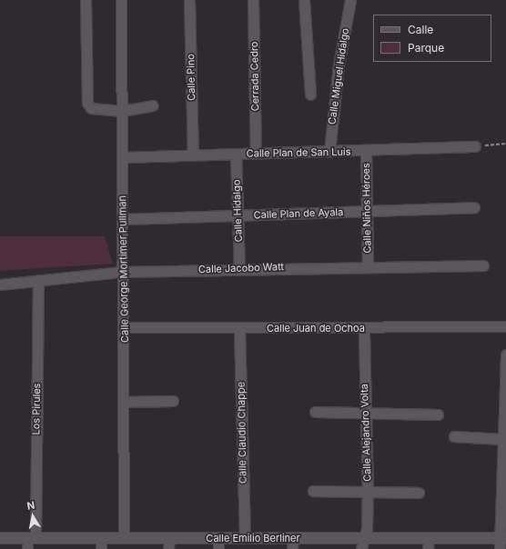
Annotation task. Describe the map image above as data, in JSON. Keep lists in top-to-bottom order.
{
  "streets": {
    "street": [
      "Cerrada Cedro",
      "Calle Miguel Hidalgo",
      "Calle Pino",
      "Calle Plan de San Luis",
      "Calle Niños Héroes",
      "Calle Hidalgo",
      "Calle Plan de Ayala",
      "Calle Jacobo Watt",
      "Calle George Mortimer Pullman",
      "Calle Juan de Ochoa",
      "Los Pirules",
      "Calle Claudio Chappe",
      "Calle Alejandro Volta",
      "Calle Emilio Berliner"
    ]
  },
  "crossings": [
    ["Cerrada Cedro", "Calle Plan de San Luis"],
    ["Calle Miguel Hidalgo", "Calle Plan de San Luis"],
    ["Calle Pino", "Calle Plan de San Luis"],
    ["Calle Plan de San Luis", "Calle Niños Héroes"],
    ["Calle Plan de San Luis", "Calle Hidalgo"],
    ["Calle Plan de San Luis", "Calle George Mortimer Pullman"],
    ["Calle Niños Héroes", "Calle Plan de Ayala"],
    ["Calle Niños Héroes", "Calle Jacobo Watt"],
    ["Calle Hidalgo", "Calle Plan de Ayala"],
    ["Calle Hidalgo", "Calle Jacobo Watt"],
    ["Calle Plan de Ayala", "Calle George Mortimer Pullman"],
    ["Calle Jacobo Watt", "Calle George Mortimer Pullman"],
    ["Calle Jacobo Watt", "Los Pirules"],
    ["Calle George Mortimer Pullman", "Calle Juan de Ochoa"],
    ["Calle George Mortimer Pullman", "Calle Emilio Berliner"],
    ["Calle Juan de Ochoa", "Calle Claudio Chappe"],
    ["Calle Juan de Ochoa", "Calle Alejandro Volta"],
    ["Los Pirules", "Calle Emilio Berliner"],
    ["Calle Claudio Chappe", "Calle Emilio Berliner"],
    ["Calle Alejandro Volta", "Calle Emilio Berliner"]
  ],
  "legend": ["Calle", "Parque"],
  "north": "top"
}
